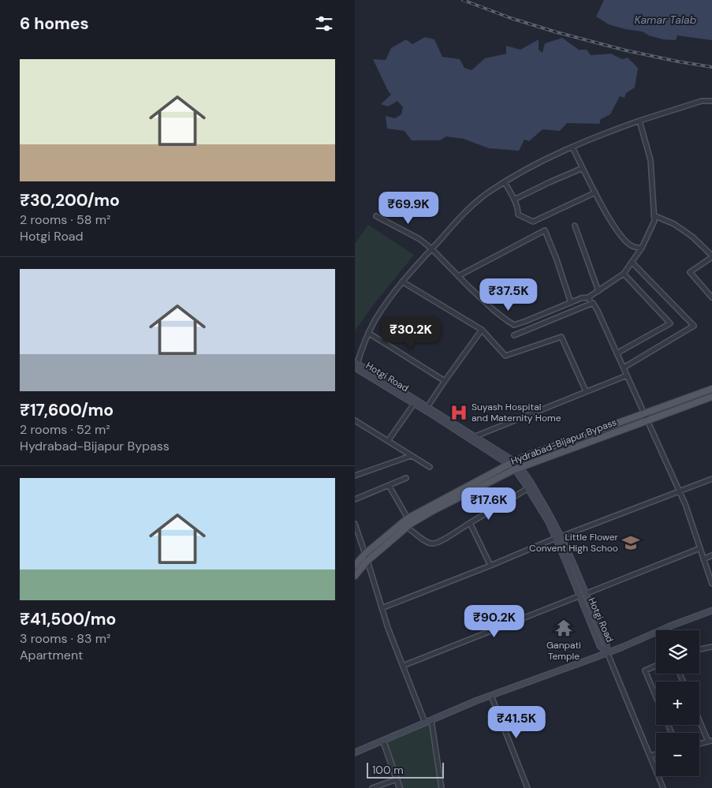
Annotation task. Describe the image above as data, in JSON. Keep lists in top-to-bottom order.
{
  "streets": {
    "main road": ["Hotgi Road", "Hydrabad-Bijapur Bypass"]
  },
  "crossings": [
    ["Hotgi Road", "Hydrabad-Bijapur Bypass"]
  ],
  "water": ["Kamar Talab"],
  "places": {
    "hospital": ["Suyash Hospital and Maternity Home"],
    "school or university": ["Little Flower Convent High Schoo"],
    "temple": ["Ganpati Temple"]
  },
  "scale_bar": "100 m",
  "page": {
    "heading": "6 homes",
    "list": [
      {
        "name": "₹30,200/mo",
        "note": "2 rooms · 58 m² · Hotgi Road"
      },
      {
        "name": "₹17,600/mo",
        "note": "2 rooms · 52 m² · Hydrabad-Bijapur Bypass"
      },
      {
        "name": "₹41,500/mo",
        "note": "3 rooms · 83 m² · Apartment"
      }
    ],
    "price": [
      "₹69.9K",
      "₹37.5K",
      "₹30.2K",
      "₹17.6K",
      "₹90.2K",
      "₹41.5K"
    ],
    "map_buttons": ["+", "−"],
    "scale": "100 m"
  }
}
